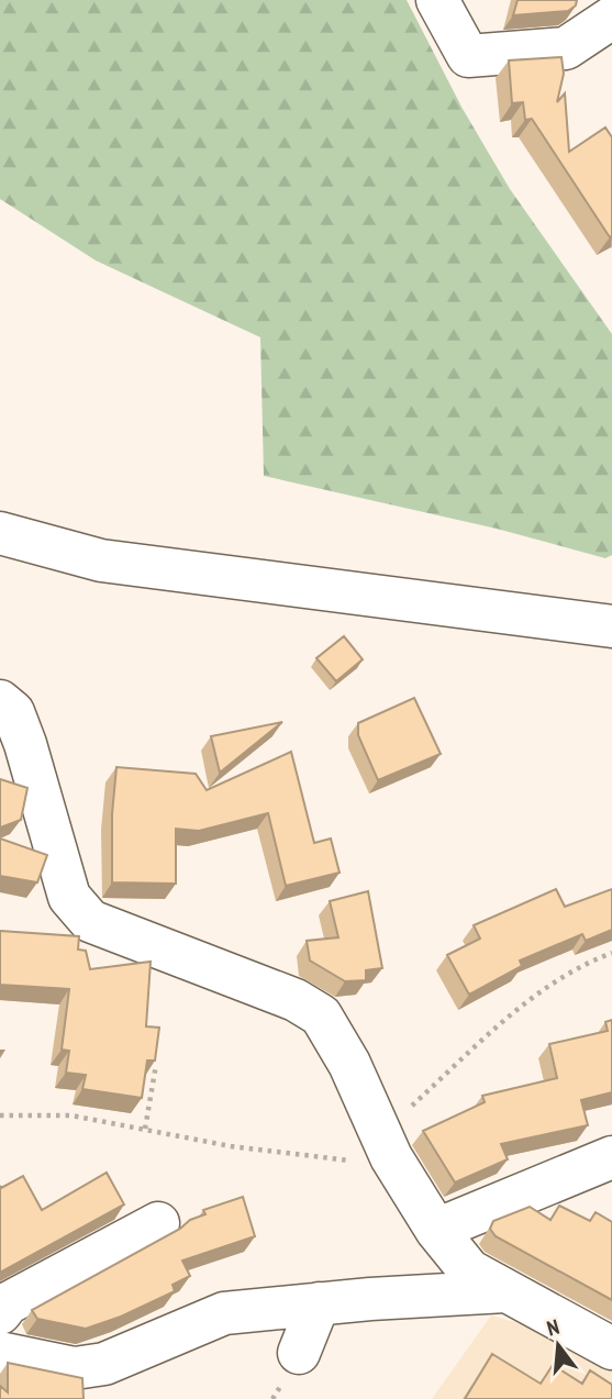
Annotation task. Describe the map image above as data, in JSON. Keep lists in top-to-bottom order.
{
  "north": "top"
}
